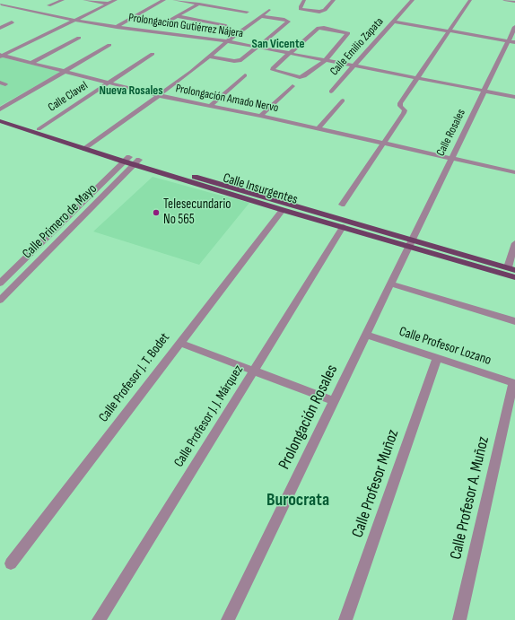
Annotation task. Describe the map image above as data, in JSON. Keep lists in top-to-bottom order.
{
  "streets": {
    "main road": ["Calle Insurgentes"],
    "street": [
      "Prolongacion Gutiérrez Nájera",
      "Calle Emilio Zapata",
      "Calle Clavel",
      "Prolongación Amado Nervo",
      "Calle Rosales",
      "Calle Primero de Mayo",
      "Calle Profesor Lozano",
      "Calle Profesor J. T. Bodet",
      "Calle Profesor J. J. Márquez",
      "Prolongación Rosales",
      "Calle Profesor Muñoz",
      "Calle Profesor A. Muñoz"
    ]
  },
  "crossings": [
    ["Prolongacion Gutiérrez Nájera", "Calle Emilio Zapata"],
    ["Prolongacion Gutiérrez Nájera", "Calle Rosales"],
    ["Calle Clavel", "Prolongación Amado Nervo"],
    ["Calle Clavel", "Calle Insurgentes"],
    ["Prolongación Amado Nervo", "Calle Rosales"],
    ["Calle Rosales", "Calle Insurgentes"],
    ["Calle Rosales", "Prolongación Rosales"],
    ["Calle Insurgentes", "Calle Primero de Mayo"],
    ["Calle Insurgentes", "Calle Profesor J. T. Bodet"],
    ["Calle Insurgentes", "Calle Profesor J. J. Márquez"],
    ["Calle Insurgentes", "Prolongación Rosales"],
    ["Calle Profesor Lozano", "Prolongación Rosales"],
    ["Calle Profesor Lozano", "Calle Profesor Muñoz"],
    ["Calle Profesor Lozano", "Calle Profesor A. Muñoz"]
  ],
  "districts": ["San Vicente", "Nueva Rosales", "Burocrata"],
  "places": ["Telesecundario No 565"]
}
